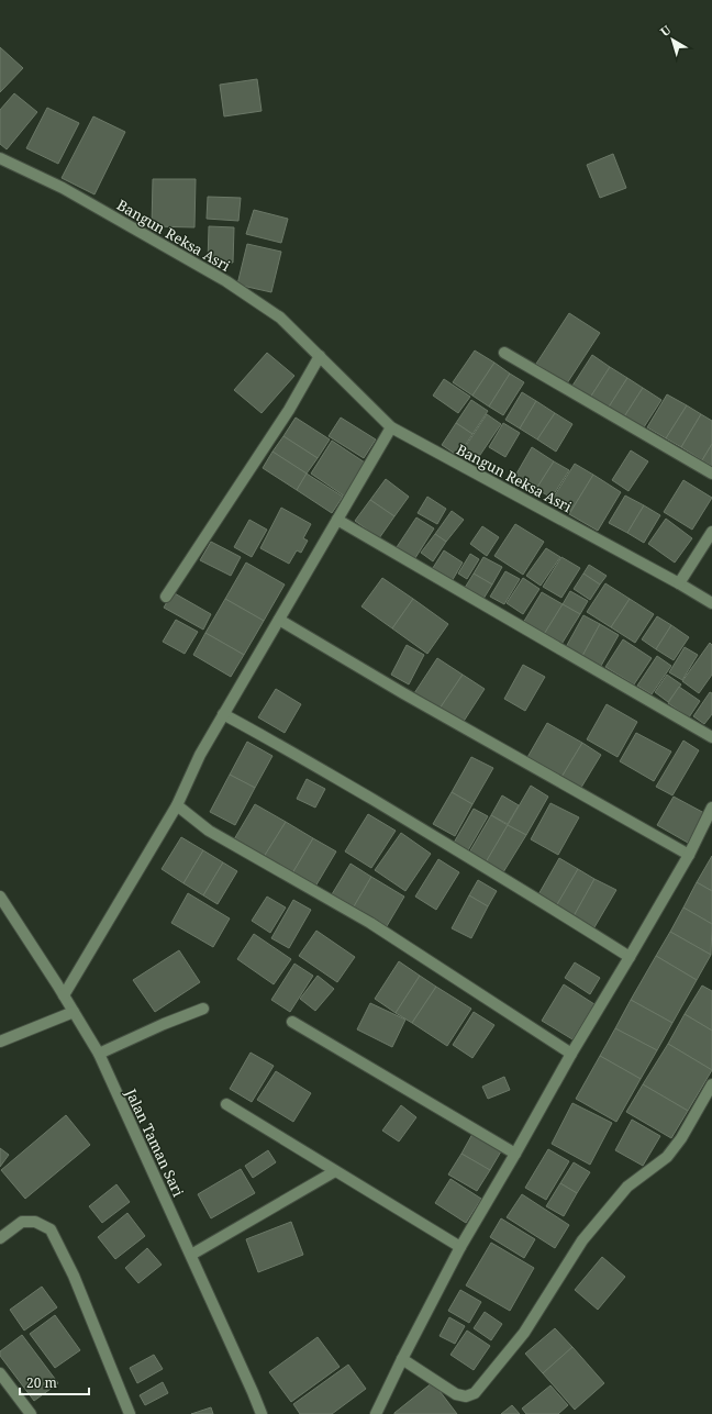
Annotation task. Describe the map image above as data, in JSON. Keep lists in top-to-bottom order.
{
  "streets": {
    "street": ["Bangun Reksa Asri", "Jalan Taman Sari"]
  },
  "scale_bar": "20 m",
  "north": "top left"
}
